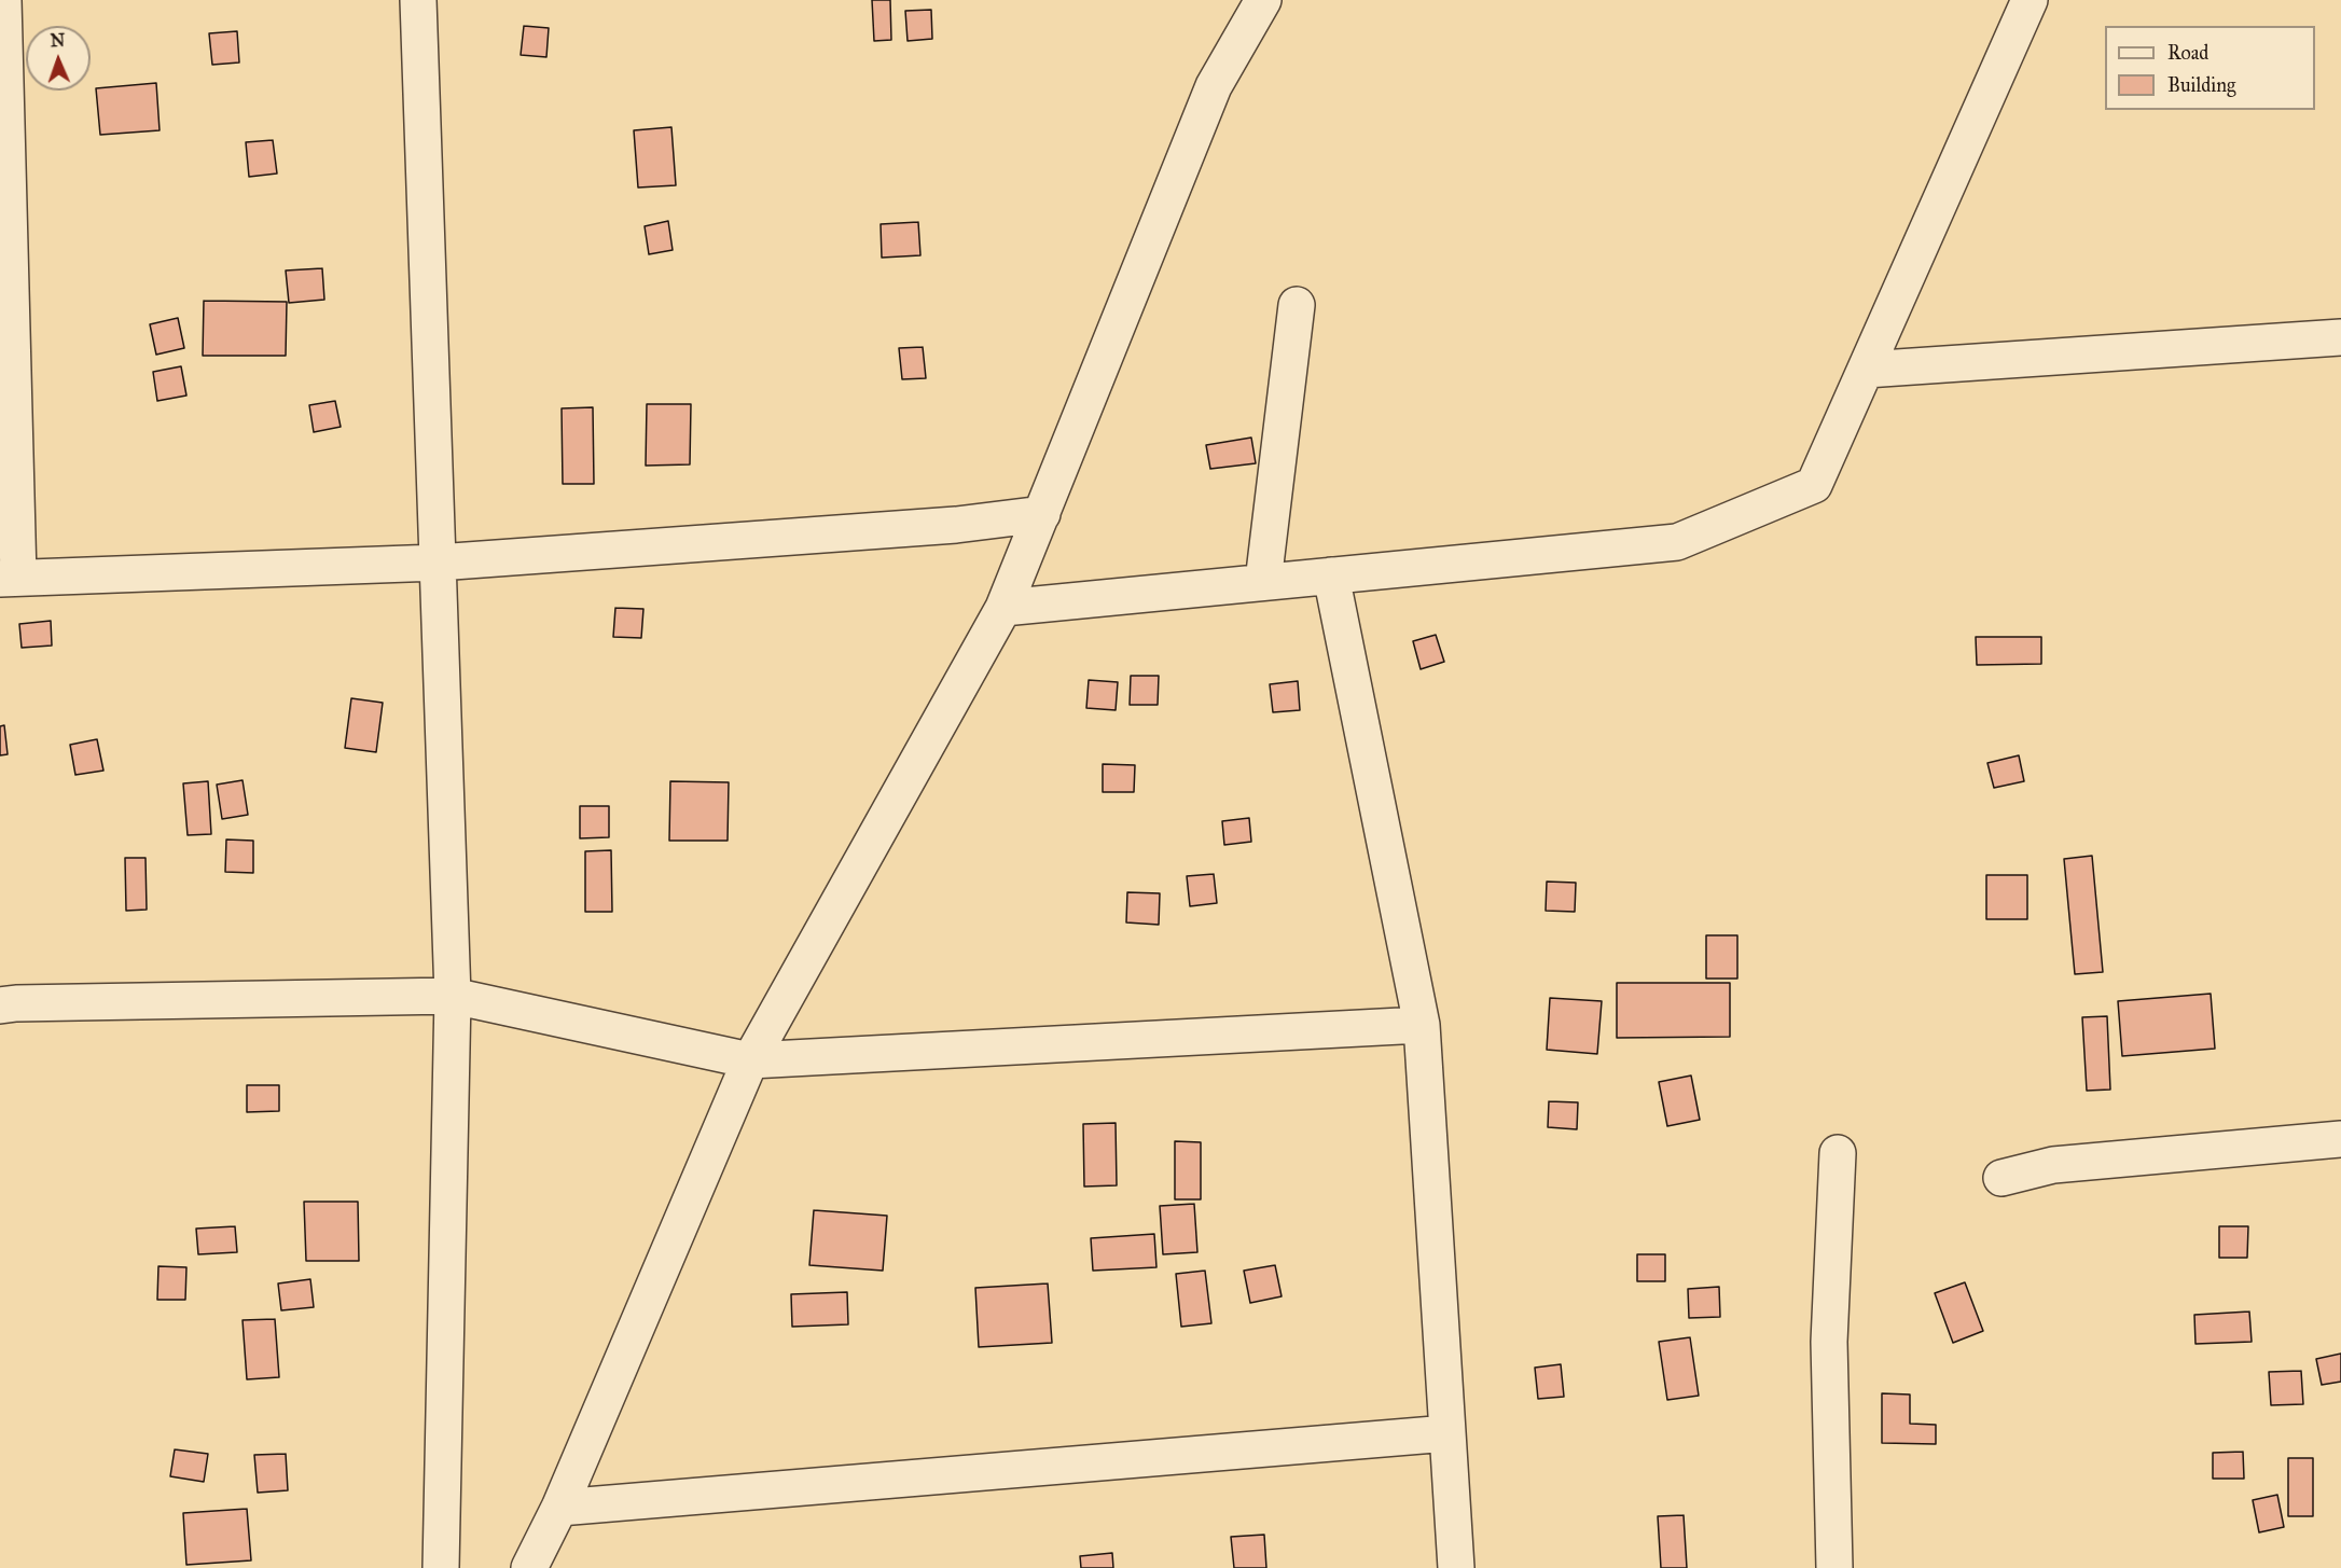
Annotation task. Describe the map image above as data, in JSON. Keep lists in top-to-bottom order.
{
  "legend": ["Road", "Building"],
  "north": "top"
}
